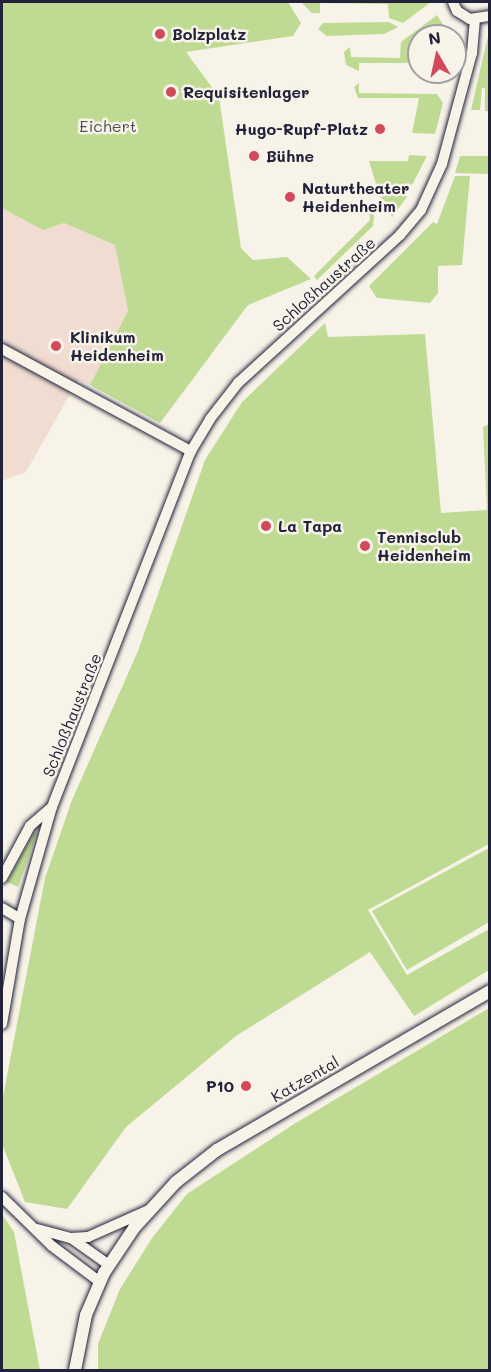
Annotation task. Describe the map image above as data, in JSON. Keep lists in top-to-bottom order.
{
  "streets": {
    "street": ["Schloßhaustraße", "Katzental"]
  },
  "parks": ["Eichert"],
  "places": [
    "Bolzplatz",
    "Requisitenlager",
    "Hugo-Rupf-Platz",
    "Bühne",
    "Naturtheater Heidenheim",
    "Klinikum Heidenheim",
    "La Tapa",
    "Tennisclub Heidenheim",
    "P10"
  ],
  "north": "top"
}
